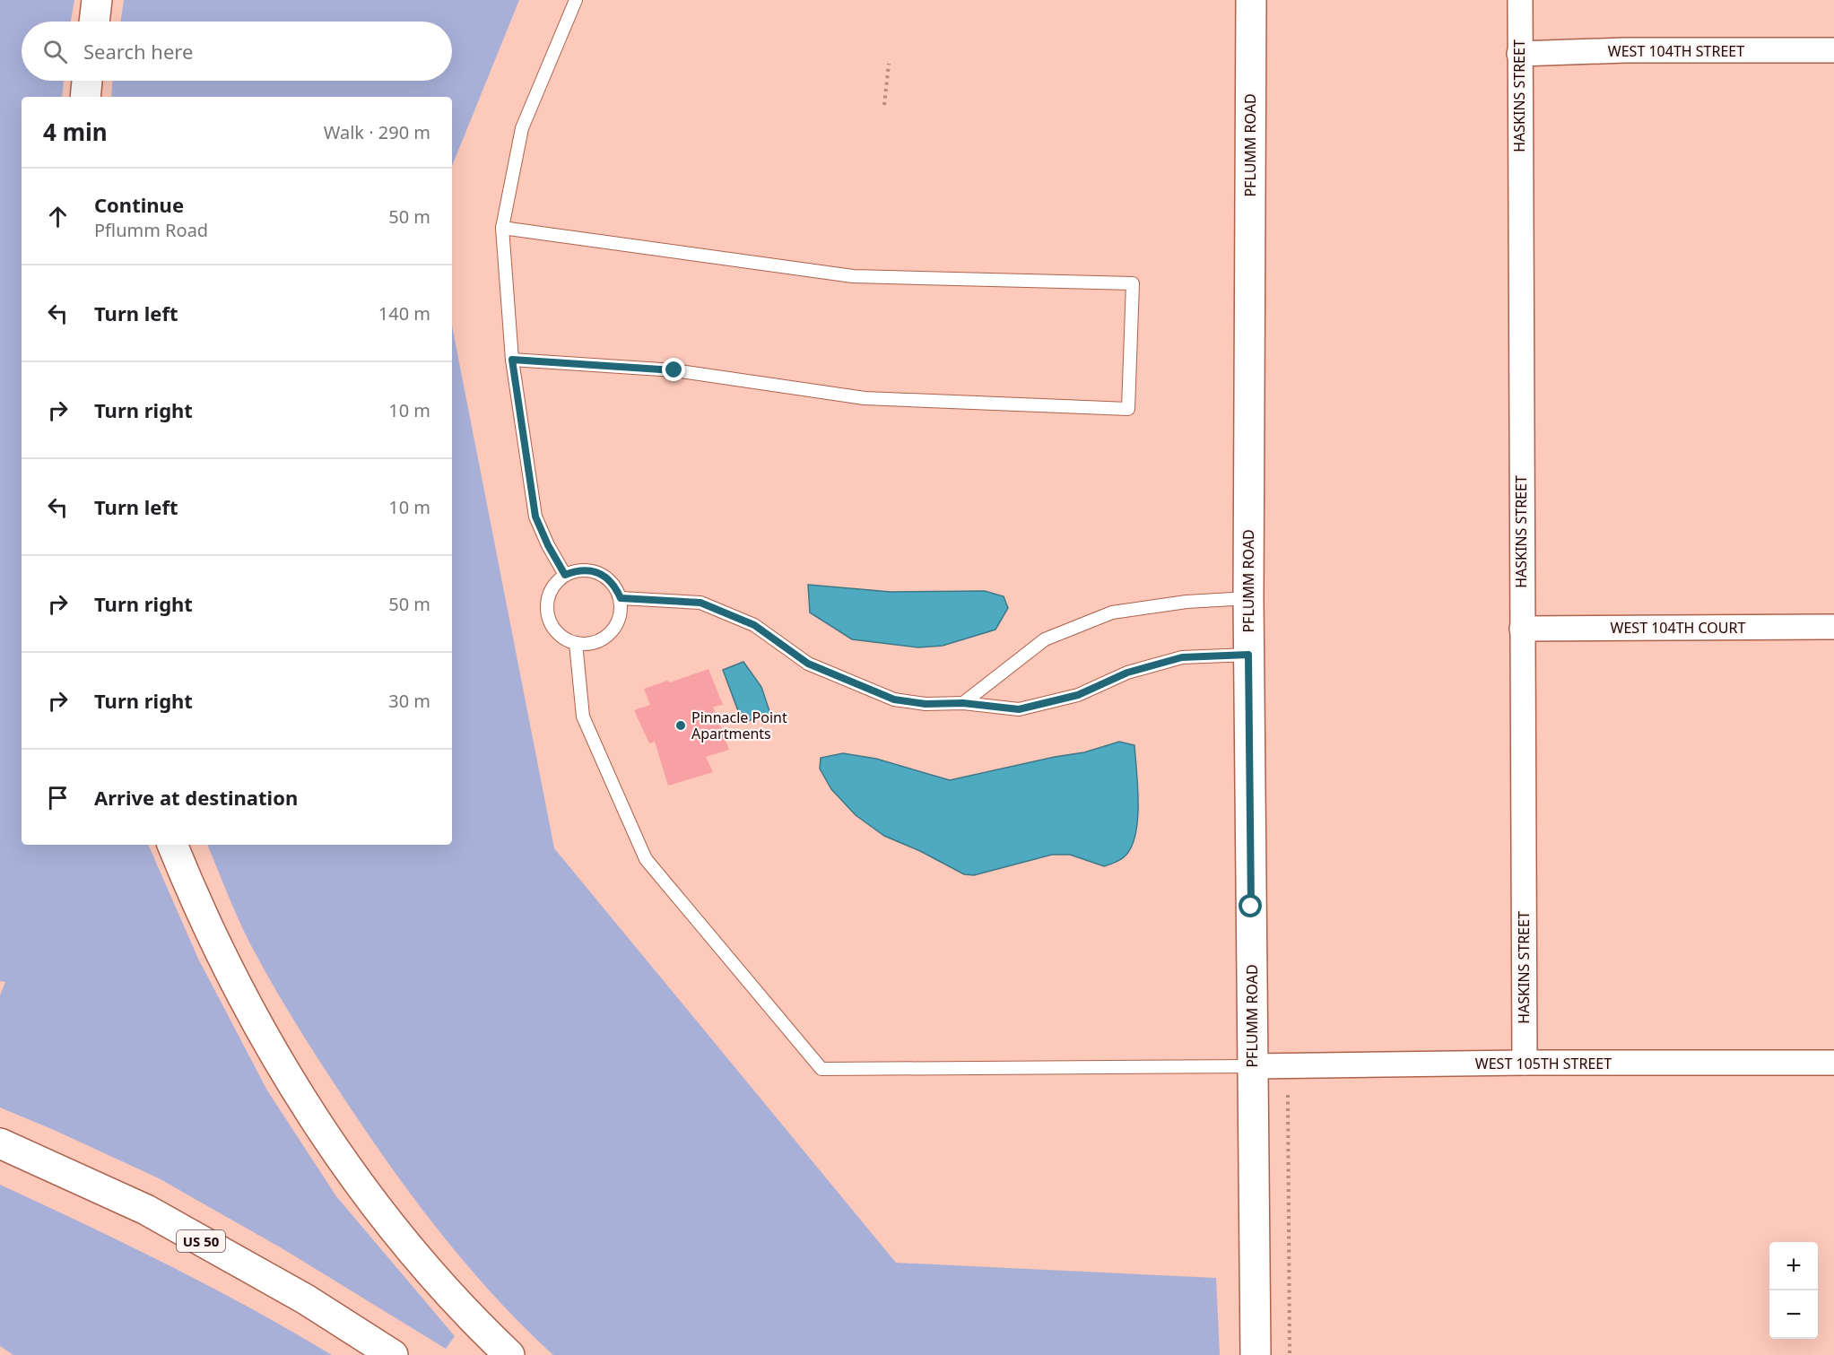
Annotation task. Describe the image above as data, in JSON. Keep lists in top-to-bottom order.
{
  "streets": {
    "main road": ["PFLUMM ROAD", "US 50"],
    "street": [
      "WEST 104TH STREET",
      "HASKINS STREET",
      "WEST 104TH COURT",
      "WEST 105TH STREET"
    ]
  },
  "crossings": [
    ["WEST 104TH STREET", "HASKINS STREET"],
    ["HASKINS STREET", "WEST 104TH COURT"],
    ["HASKINS STREET", "WEST 105TH STREET"],
    ["PFLUMM ROAD", "WEST 105TH STREET"]
  ],
  "places": ["Pinnacle Point Apartments"],
  "page": {
    "search": "Search here",
    "heading": ["4 min", "Walk · 290 m"],
    "list": [
      ["Continue", "Pflumm Road", "50 m"],
      ["Turn left", "140 m"],
      ["Turn right", "10 m"],
      ["Turn left", "10 m"],
      ["Turn right", "50 m"],
      ["Turn right", "30 m"],
      "Arrive at destination"
    ],
    "map_buttons": ["+", "−"]
  }
}
